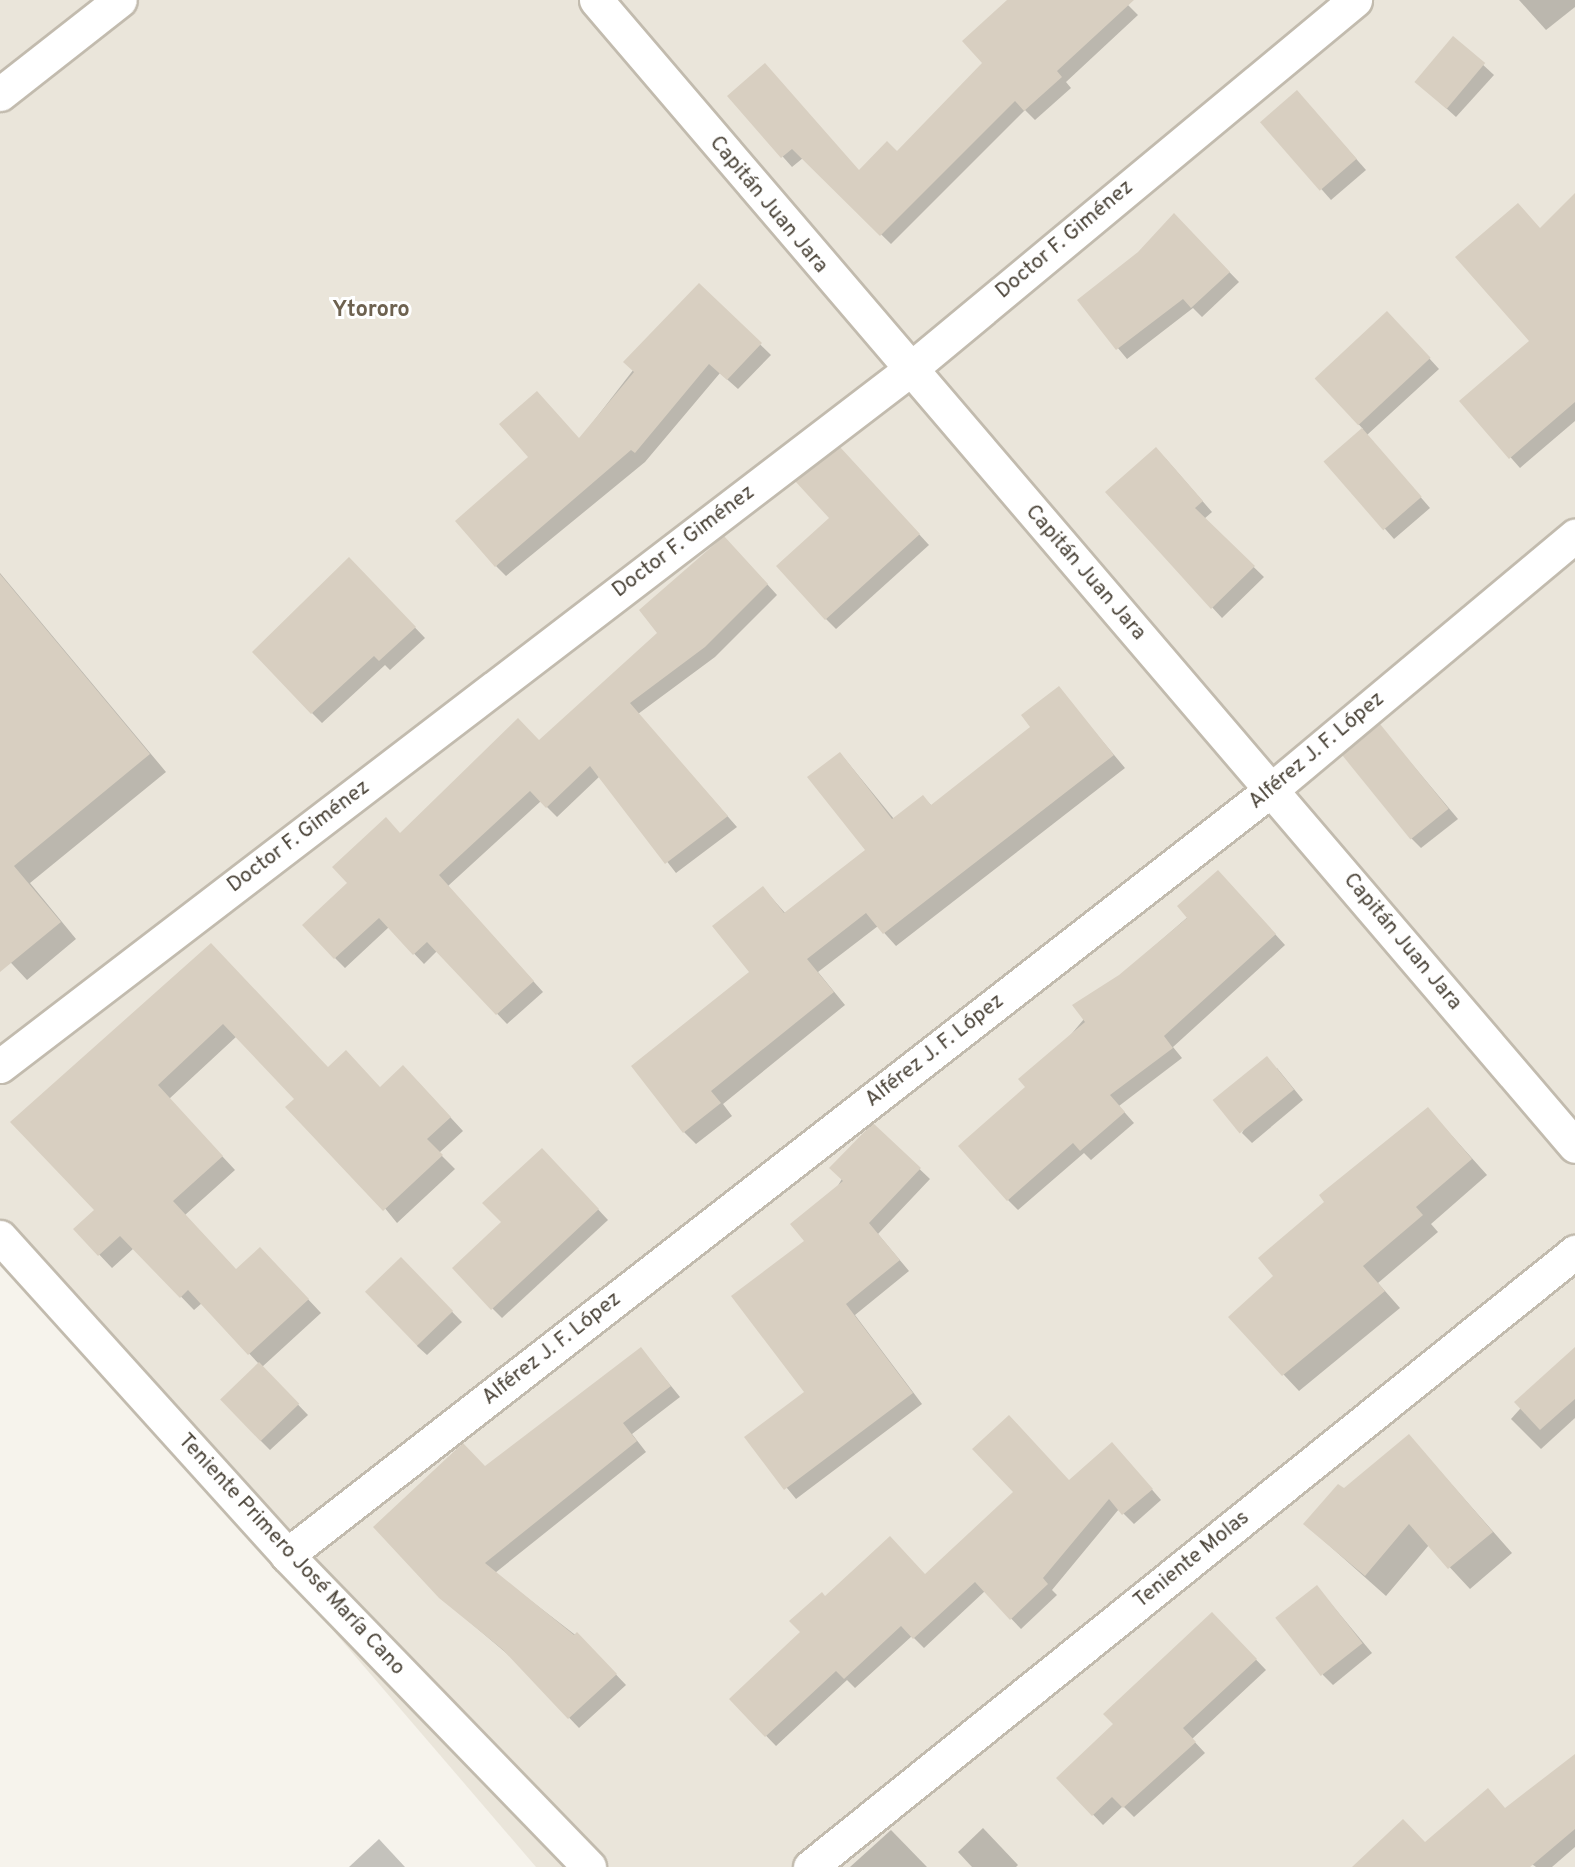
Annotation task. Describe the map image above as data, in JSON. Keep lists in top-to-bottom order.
{
  "streets": {
    "street": [
      "Capitán Juan Jara",
      "Doctor F. Giménez",
      "Alférez J. F. López",
      "Teniente Primero José María Cano",
      "Teniente Molas"
    ]
  },
  "crossings": [
    ["Capitán Juan Jara", "Doctor F. Giménez"],
    ["Capitán Juan Jara", "Alférez J. F. López"],
    ["Alférez J. F. López", "Teniente Primero José María Cano"]
  ],
  "districts": ["Ytororo"]
}
